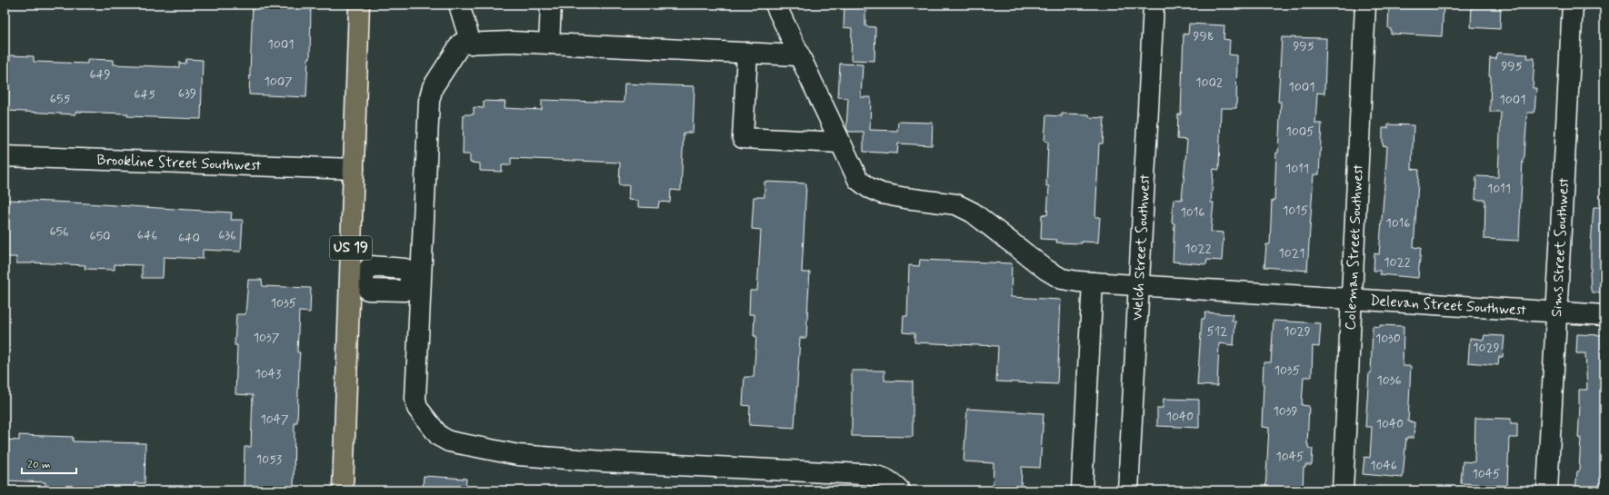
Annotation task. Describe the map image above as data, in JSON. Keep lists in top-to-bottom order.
{
  "streets": {
    "main road": ["US 19"],
    "street": [
      "Brookline Street Southwest",
      "Coleman Street Southwest",
      "Welch Street Southwest",
      "Sims Street Southwest",
      "Delevan Street Southwest"
    ]
  },
  "crossings": [
    ["Brookline Street Southwest", "US 19"],
    ["Coleman Street Southwest", "Delevan Street Southwest"],
    ["Welch Street Southwest", "Delevan Street Southwest"],
    ["Sims Street Southwest", "Delevan Street Southwest"]
  ],
  "house_numbers": [
    "998",
    "1001",
    "995",
    "995",
    "649",
    "1007",
    "1002",
    "1001",
    "639",
    "645",
    "655",
    "1001",
    "1005",
    "1011",
    "1011",
    "1015",
    "1016",
    "1016",
    "656",
    "646",
    "636",
    "650",
    "640",
    "1022",
    "1021",
    "1022",
    "1035",
    "512",
    "1029",
    "1037",
    "1030",
    "1029",
    "1035",
    "1043",
    "1036",
    "1039",
    "1040",
    "1047",
    "1040",
    "1045",
    "1053",
    "1046",
    "1045"
  ],
  "scale_bar": "20 m"
}
